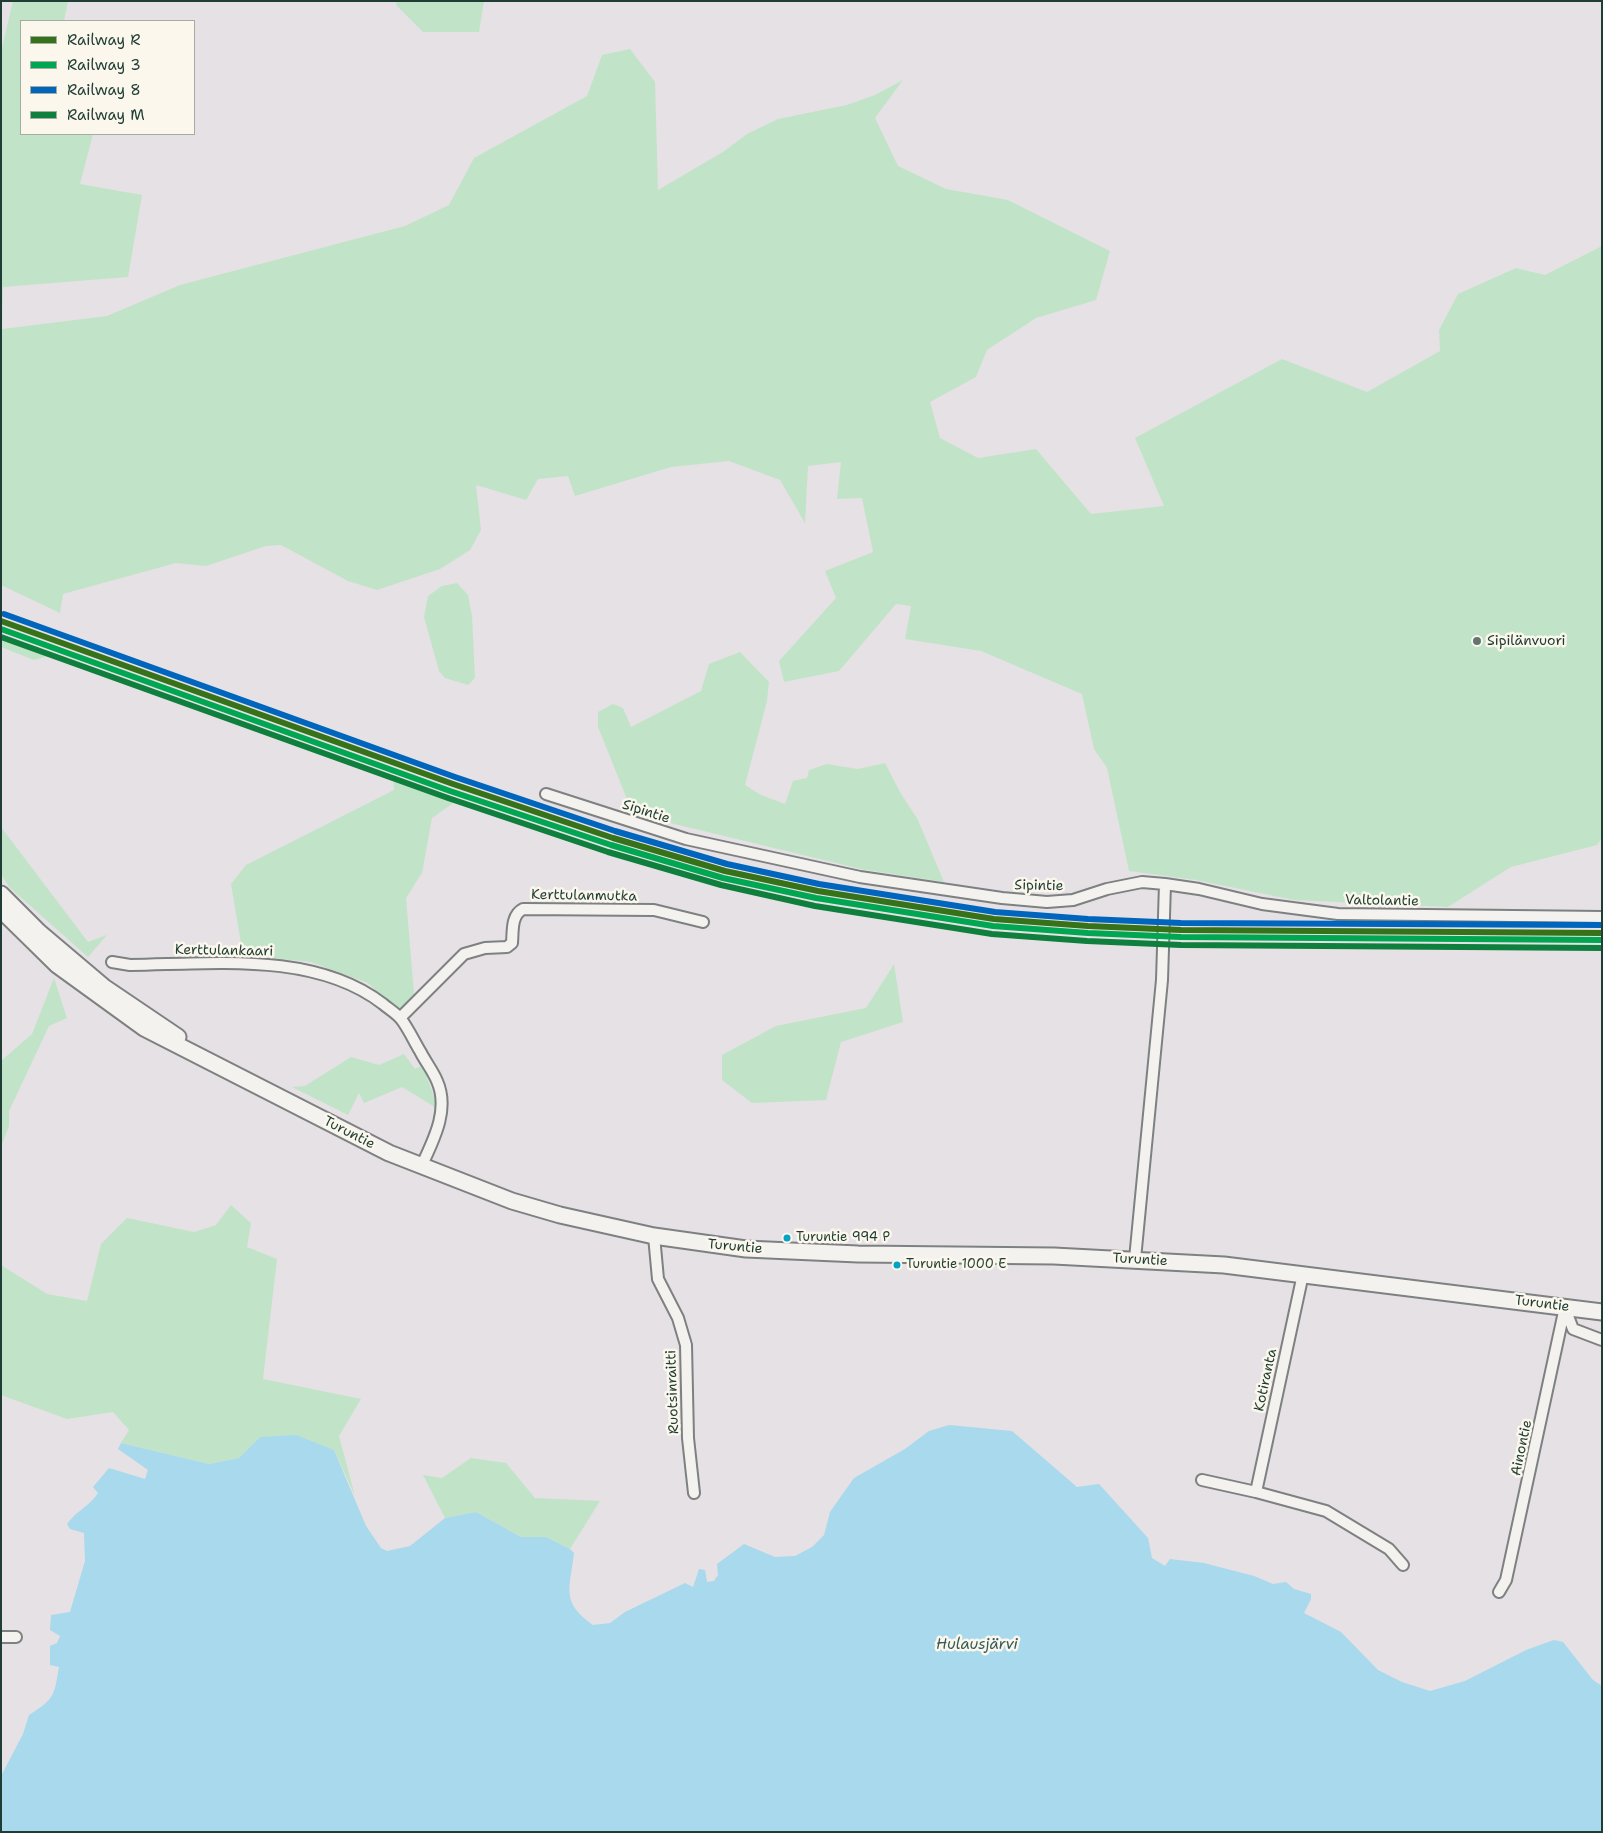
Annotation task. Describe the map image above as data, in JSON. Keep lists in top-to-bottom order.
{
  "streets": {
    "main road": ["Turuntie"],
    "street": [
      "Sipintie",
      "Kerttulanmutka",
      "Valtolantie",
      "Kerttulankaari",
      "Kotiranta",
      "Ruotsinraitti",
      "Ainontie"
    ]
  },
  "crossings": [
    ["Sipintie", "Valtolantie"],
    ["Kerttulanmutka", "Kerttulankaari"],
    ["Kerttulankaari", "Turuntie"],
    ["Turuntie", "Kotiranta"],
    ["Turuntie", "Ruotsinraitti"],
    ["Turuntie", "Ainontie"]
  ],
  "water": ["Hulausjärvi"],
  "places": ["Sipilänvuori", "Turuntie 994 P", "Turuntie 1000 E"],
  "lines": [
    "rail line 8",
    "rail line R",
    "rail line 3",
    "rail line M"
  ],
  "legend": [
    "Railway R",
    "Railway 3",
    "Railway 8",
    "Railway M"
  ]
}
